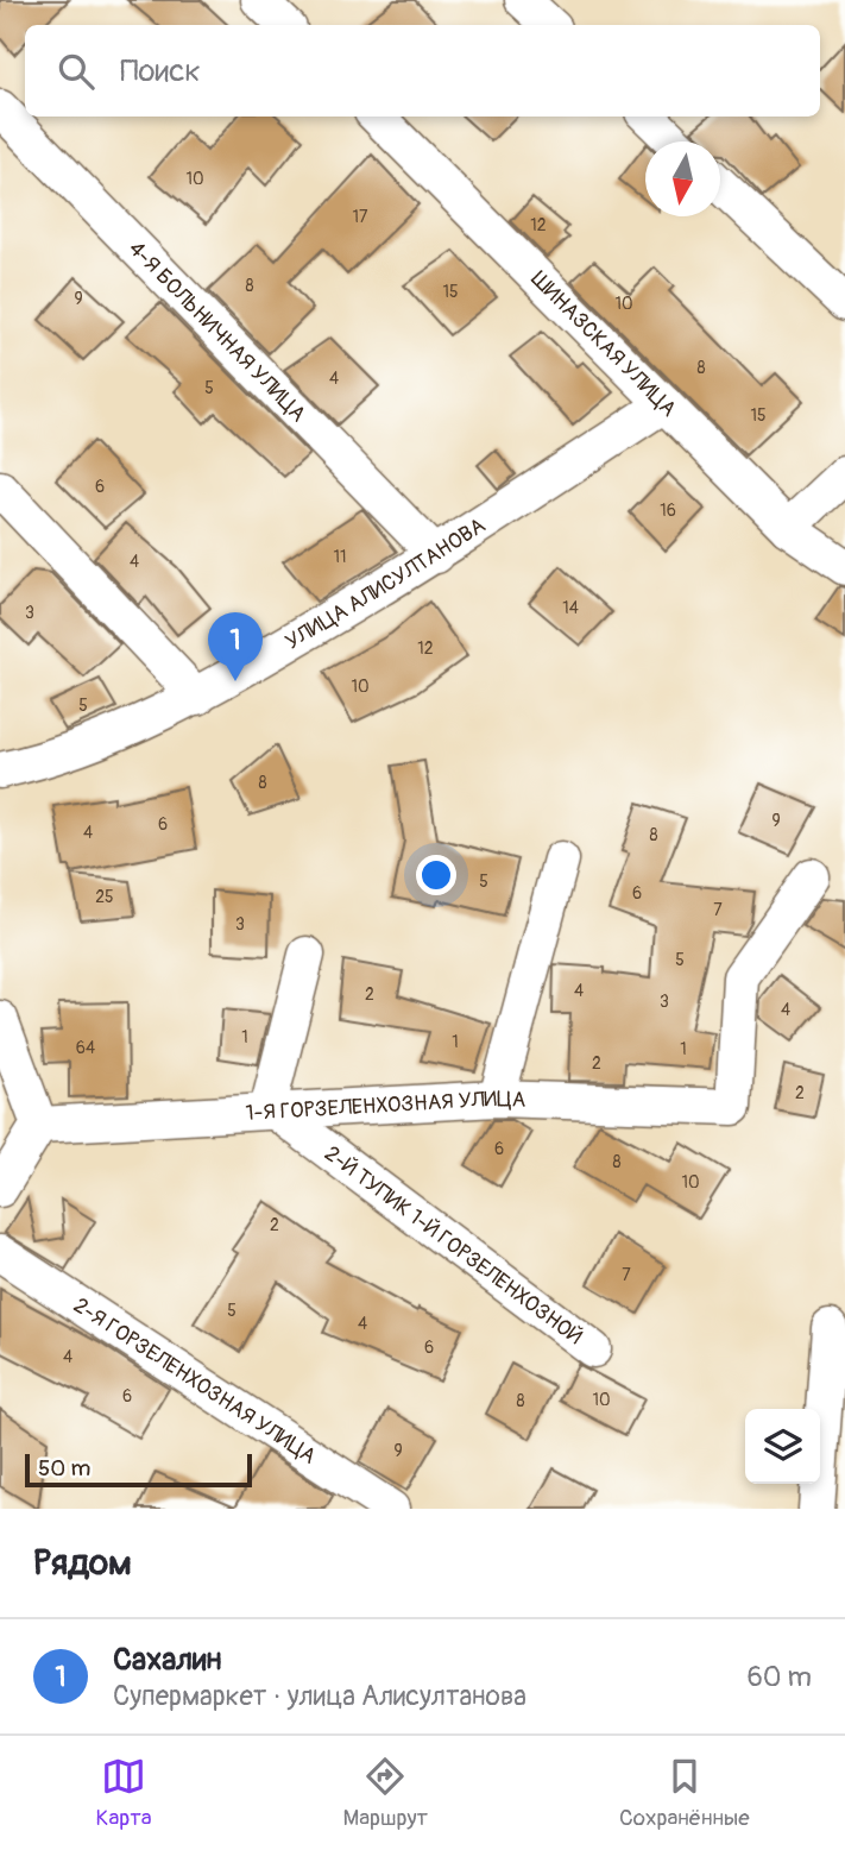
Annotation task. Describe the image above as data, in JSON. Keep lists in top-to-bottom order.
{
  "streets": {
    "street": [
      "4-Я БОЛЬНИЧНАЯ УЛИЦА",
      "ШИНАЗСКАЯ УЛИЦА",
      "УЛИЦА АЛИСУЛТАНОВА",
      "1-Я ГОРЗЕЛЕНХОЗНАЯ УЛИЦА",
      "2-Й ТУПИК 1-Й ГОРЗЕЛЕНХОЗНОЙ",
      "2-Я ГОРЗЕЛЕНХОЗНАЯ УЛИЦА"
    ]
  },
  "crossings": [
    ["4-Я БОЛЬНИЧНАЯ УЛИЦА", "УЛИЦА АЛИСУЛТАНОВА"],
    ["ШИНАЗСКАЯ УЛИЦА", "УЛИЦА АЛИСУЛТАНОВА"],
    ["1-Я ГОРЗЕЛЕНХОЗНАЯ УЛИЦА", "2-Й ТУПИК 1-Й ГОРЗЕЛЕНХОЗНОЙ"]
  ],
  "house_numbers": [
    "10",
    "17",
    "12",
    "8",
    "15",
    "9",
    "10",
    "8",
    "4",
    "5",
    "15",
    "6",
    "16",
    "11",
    "4",
    "14",
    "3",
    "12",
    "10",
    "5",
    "8",
    "9",
    "6",
    "4",
    "8",
    "5",
    "6",
    "25",
    "7",
    "3",
    "5",
    "4",
    "2",
    "3",
    "4",
    "1",
    "1",
    "64",
    "1",
    "2",
    "2",
    "6",
    "8",
    "10",
    "2",
    "7",
    "5",
    "4",
    "6",
    "4",
    "6",
    "10",
    "8",
    "9"
  ],
  "scale_bar": "50 m",
  "north": "bottom",
  "page": {
    "search": "Поиск",
    "pins": "1",
    "scale": "50 m",
    "heading": "Рядом",
    "list": [
      {
        "mark": "1",
        "name": "Сахалин",
        "note": "Супермаркет · улица Алисултанова",
        "value": "60 m"
      }
    ],
    "nav": ["Карта", "Маршрут", "Сохранённые"]
  }
}
